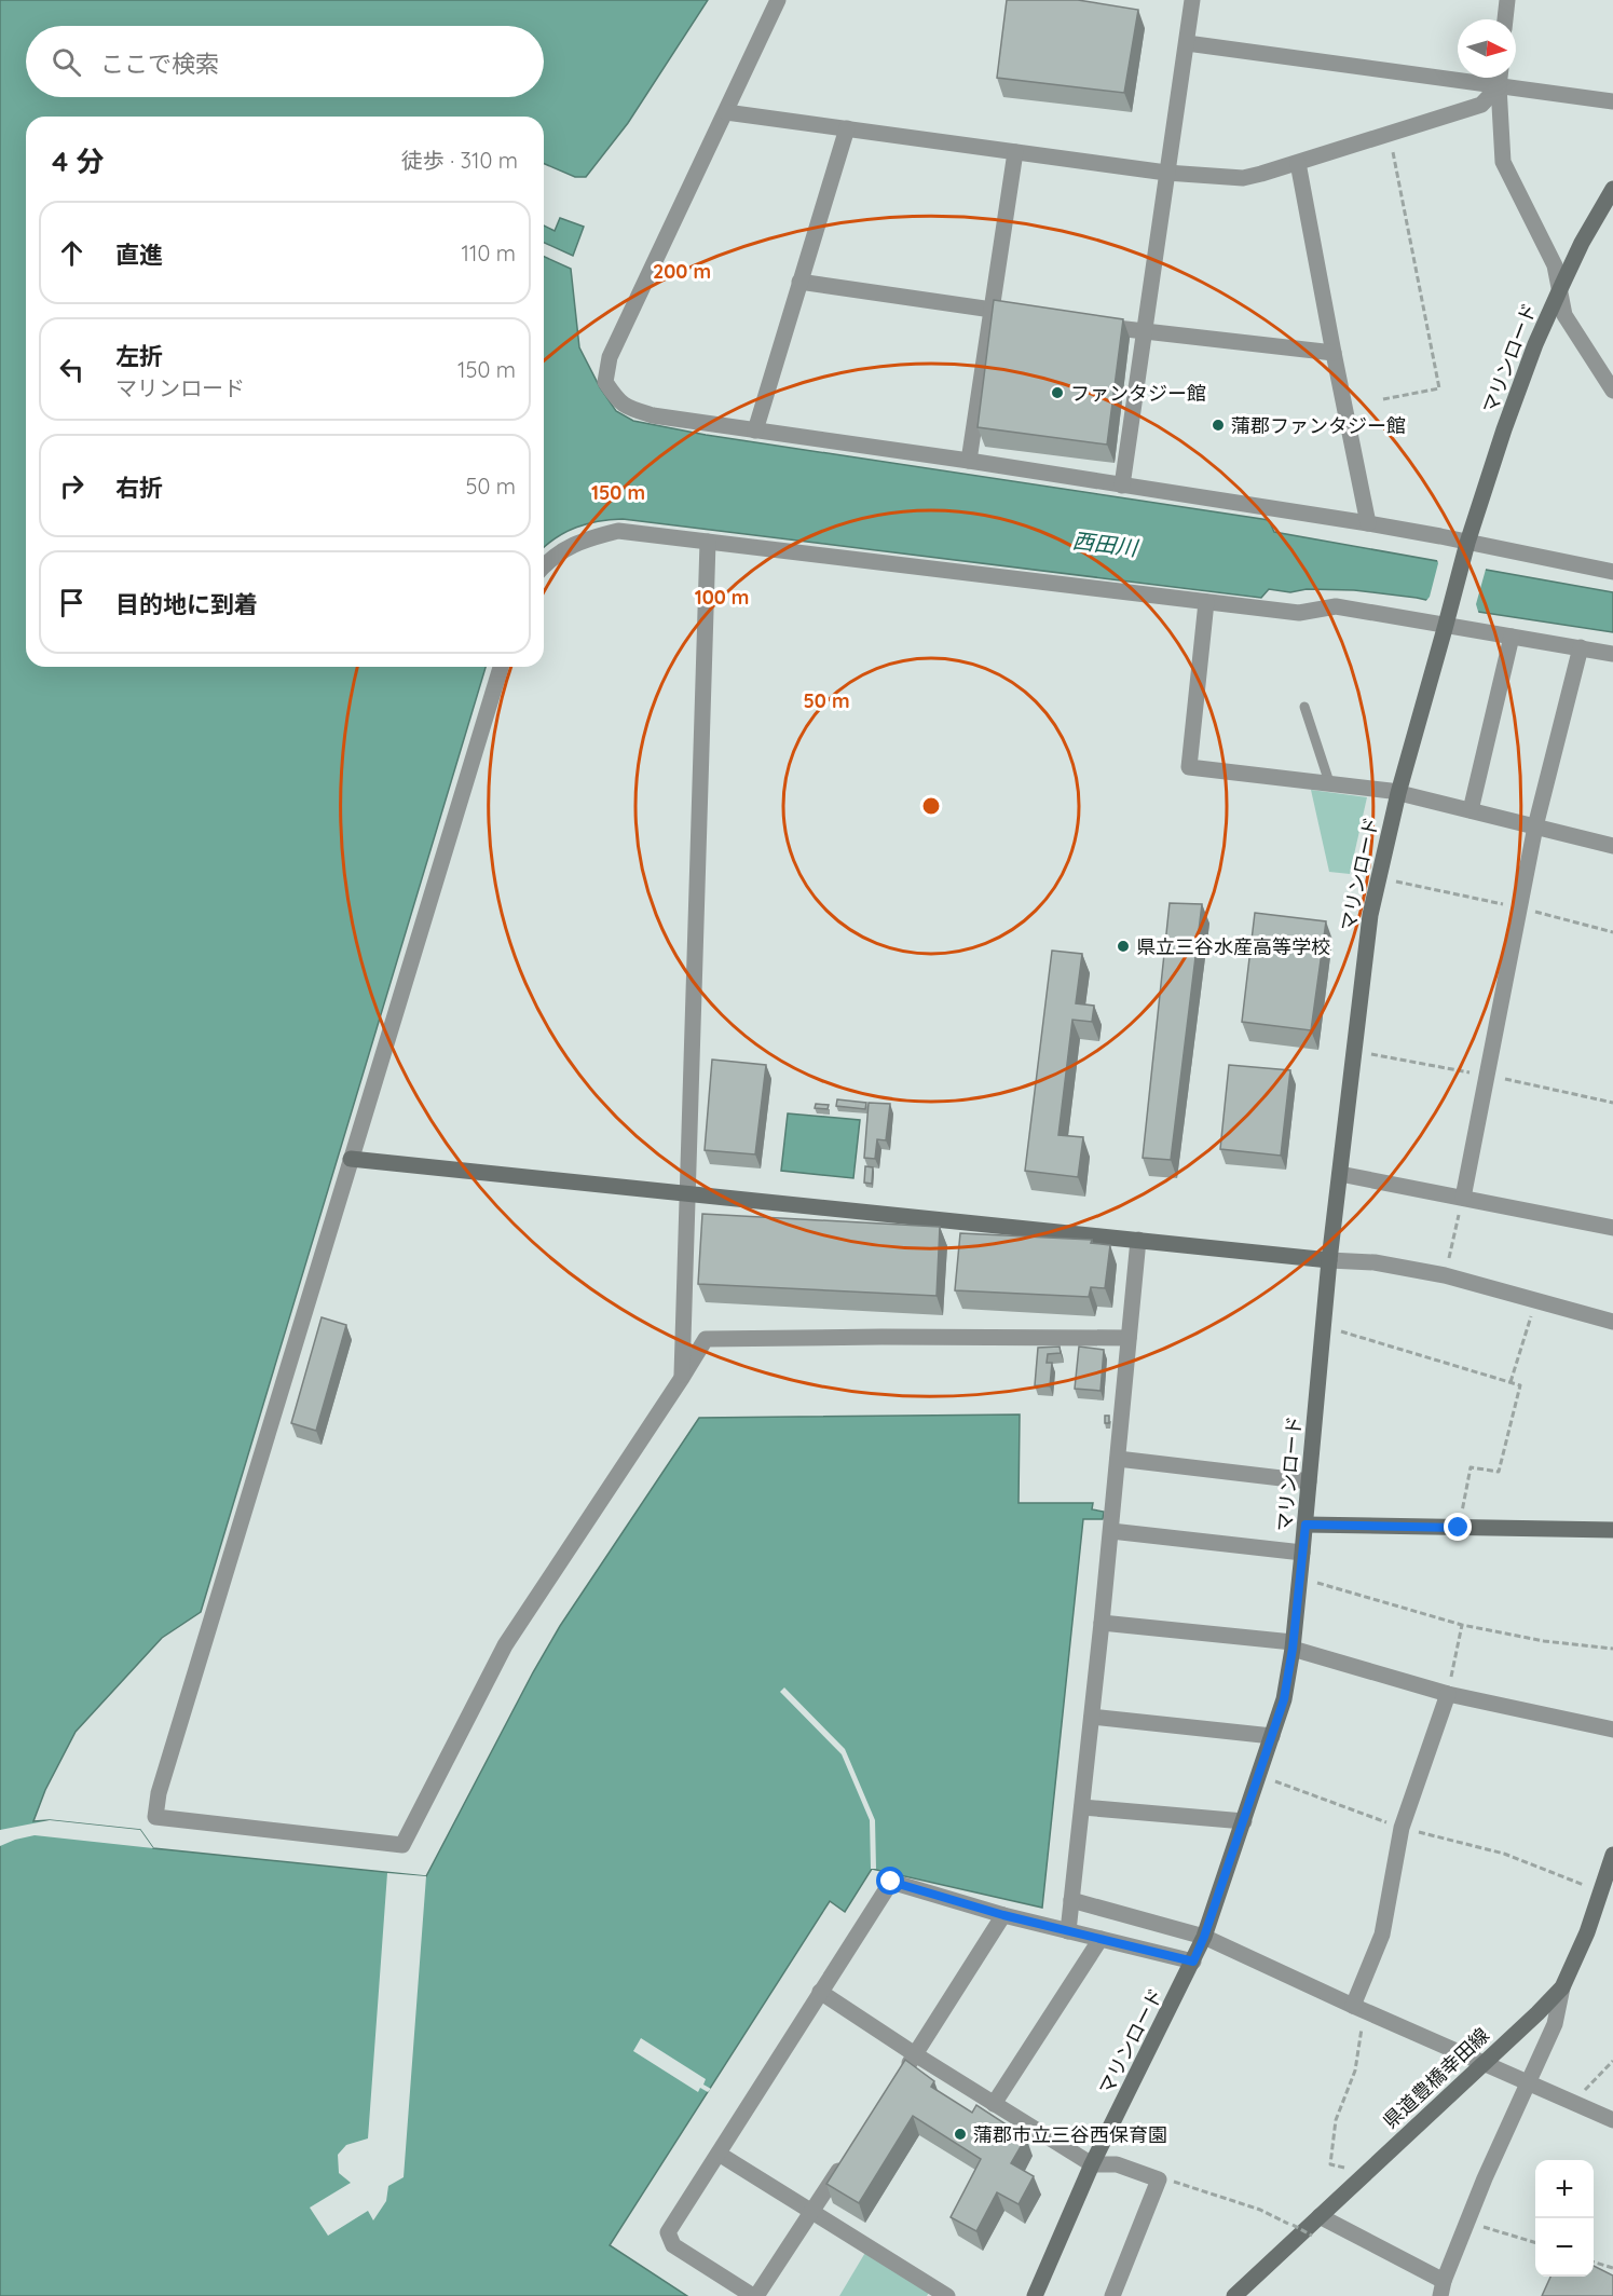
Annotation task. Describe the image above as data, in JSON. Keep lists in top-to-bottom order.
{
  "streets": {
    "street": ["マリンロード", "県道豊橋幸田線"]
  },
  "water": ["西田川"],
  "places": [
    "ファンタジー館",
    "蒲郡ファンタジー館",
    "県立三谷水産高等学校",
    "蒲郡市立三谷西保育園"
  ],
  "north": "right",
  "page": {
    "search": "ここで検索",
    "heading": ["4 分", "徒歩 · 310 m"],
    "list": [
      ["直進", "110 m"],
      ["左折", "マリンロード", "150 m"],
      ["右折", "50 m"],
      "目的地に到着"
    ],
    "map_buttons": ["+", "−"]
  },
  "rings": [
    "200 m",
    "150 m",
    "100 m",
    "50 m"
  ]
}
